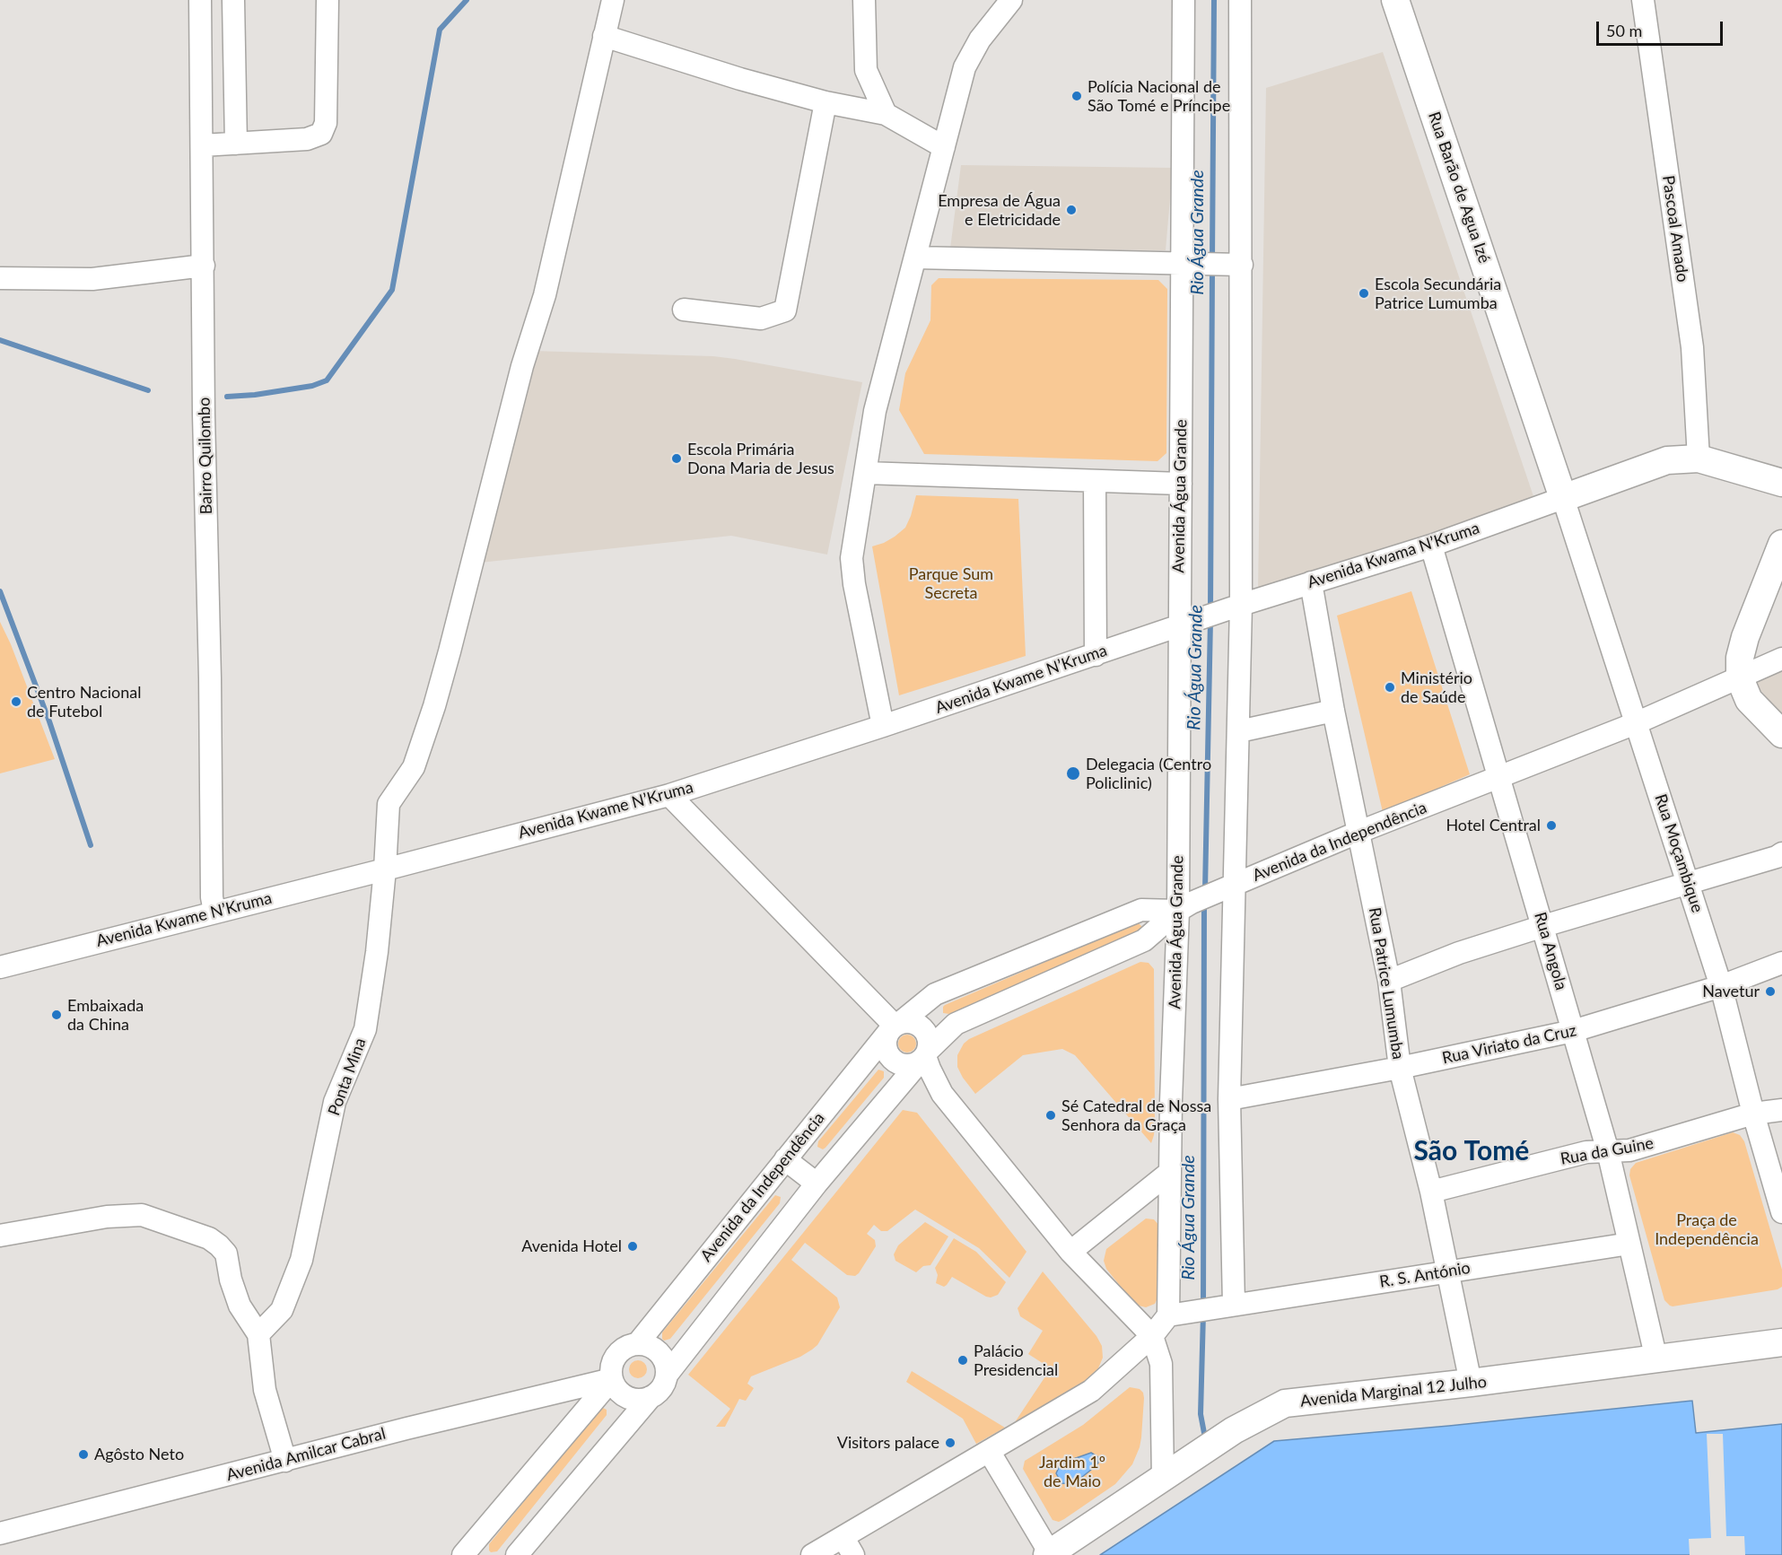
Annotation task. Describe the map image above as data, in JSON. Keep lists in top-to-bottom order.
{
  "streets": {
    "main road": ["Rua Barão de Agua Izé", "Avenida Marginal 12 Julho"],
    "street": [
      "Pascoal Amado",
      "Bairro Quilombo",
      "Avenida Água Grande",
      "Avenida Kwama N’Kruma",
      "Avenida Kwame N’Kruma",
      "Avenida da Independência",
      "Rua Moçambique",
      "Rua Angola",
      "Rua Patrice Lumumba",
      "Rua Viriato da Cruz",
      "Ponta Mina",
      "Rua da Guine",
      "R. S. António",
      "Avenida Amilcar Cabral"
    ]
  },
  "crossings": [
    ["Rua Barão de Agua Izé", "Avenida Kwama N’Kruma"],
    ["Rua Barão de Agua Izé", "Rua Moçambique"],
    ["Bairro Quilombo", "Avenida Kwame N’Kruma"],
    ["Avenida Água Grande", "Avenida Kwame N’Kruma"],
    ["Avenida Água Grande", "Avenida da Independência"],
    ["Avenida Água Grande", "R. S. António"],
    ["Avenida Kwama N’Kruma", "Avenida Kwame N’Kruma"],
    ["Avenida Kwama N’Kruma", "Rua Moçambique"],
    ["Avenida Kwama N’Kruma", "Rua Angola"],
    ["Avenida Kwama N’Kruma", "Rua Patrice Lumumba"],
    ["Avenida Kwame N’Kruma", "Ponta Mina"],
    ["Avenida da Independência", "Rua Moçambique"],
    ["Avenida da Independência", "Rua Angola"],
    ["Avenida da Independência", "Rua Patrice Lumumba"],
    ["Avenida da Independência", "Avenida Amilcar Cabral"],
    ["Rua Moçambique", "Rua Viriato da Cruz"],
    ["Rua Moçambique", "Rua da Guine"],
    ["Rua Angola", "Rua Viriato da Cruz"],
    ["Rua Angola", "Rua da Guine"],
    ["Rua Angola", "R. S. António"],
    ["Rua Angola", "Avenida Marginal 12 Julho"],
    ["Rua Patrice Lumumba", "Rua Viriato da Cruz"],
    ["Rua Patrice Lumumba", "Rua da Guine"],
    ["Rua Patrice Lumumba", "R. S. António"],
    ["Rua Patrice Lumumba", "Avenida Marginal 12 Julho"]
  ],
  "districts": ["São Tomé"],
  "water": ["Rio Água Grande"],
  "parks": ["Parque Sum Secreta", "Praça de Independência", "Jardim 1º de Maio"],
  "places": [
    "Polícia Nacional de São Tomé e Príncipe",
    "Empresa de Água e Eletricidade",
    "Escola Secundária Patrice Lumumba",
    "Escola Primária Dona Maria de Jesus",
    "Ministério de Saúde",
    "Centro Nacional de Futebol",
    "Delegacia (Centro Policlinic)",
    "Hotel Central",
    "Navetur",
    "Embaixada da China",
    "Sé Catedral de Nossa Senhora da Graça",
    "Avenida Hotel",
    "Palácio Presidencial",
    "Visitors palace",
    "Agôsto Neto"
  ],
  "scale_bar": "50 m"
}
